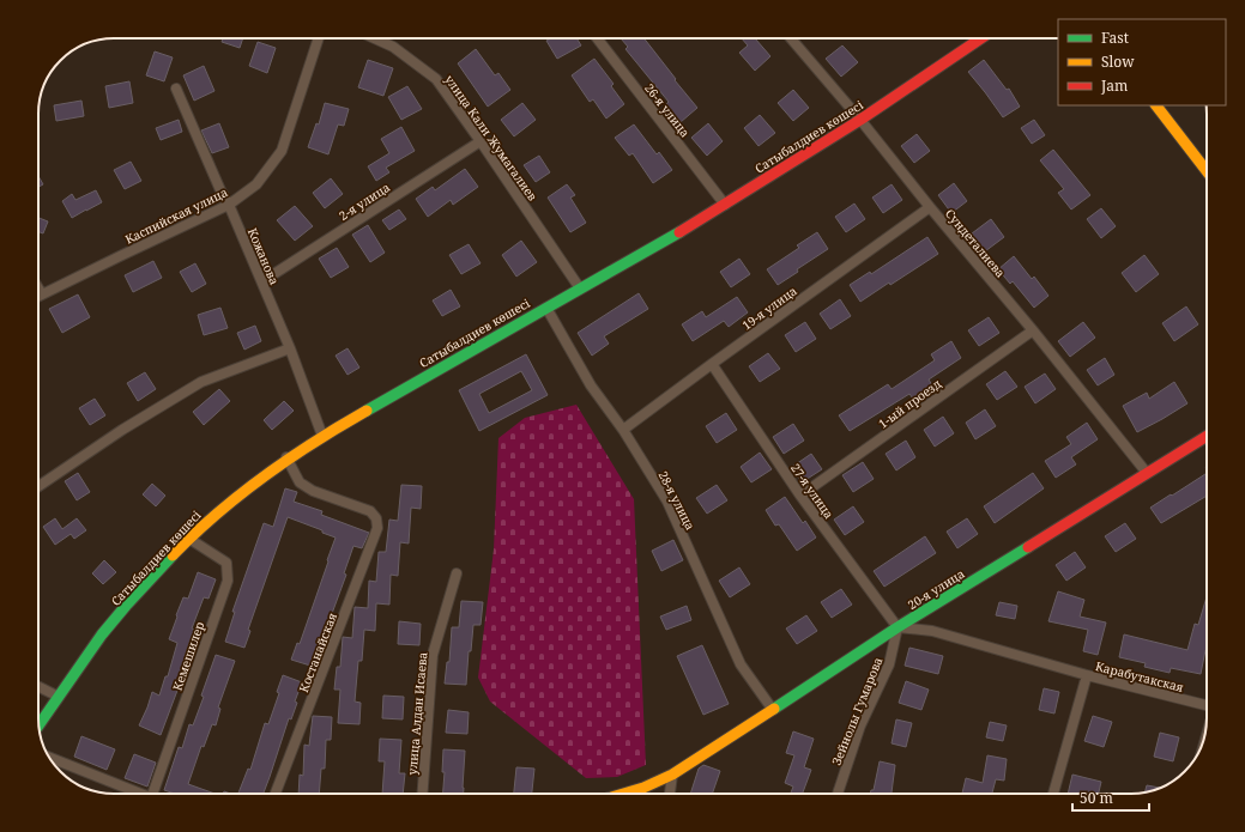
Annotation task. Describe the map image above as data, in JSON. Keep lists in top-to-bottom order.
{
  "streets": {
    "main road": ["Сатыбалдиев көшесі", "20-я улица"],
    "street": [
      "26-я улица",
      "улица Кали Жумагалиев",
      "2-я улица",
      "Каспийская улица",
      "Сундеталиева",
      "Кожанова",
      "19-я улица",
      "1-ый проезд",
      "27-я улица",
      "28-я улица",
      "Костанайская",
      "Кемешилер",
      "Карабутакская",
      "Зейнолы Гумарова",
      "улица Алдан Исаева"
    ]
  },
  "crossings": [
    ["26-я улица", "Сатыбалдиев көшесі"],
    ["Сатыбалдиев көшесі", "улица Кали Жумагалиев"],
    ["Сатыбалдиев көшесі", "Сундеталиева"],
    ["Сатыбалдиев көшесі", "Кожанова"],
    ["Сатыбалдиев көшесі", "28-я улица"],
    ["Сатыбалдиев көшесі", "Костанайская"],
    ["Сатыбалдиев көшесі", "Кемешилер"],
    ["улица Кали Жумагалиев", "2-я улица"],
    ["2-я улица", "Кожанова"],
    ["Каспийская улица", "Кожанова"],
    ["Сундеталиева", "19-я улица"],
    ["Сундеталиева", "1-ый проезд"],
    ["Сундеталиева", "20-я улица"],
    ["19-я улица", "27-я улица"],
    ["19-я улица", "28-я улица"],
    ["1-ый проезд", "27-я улица"],
    ["27-я улица", "20-я улица"],
    ["27-я улица", "Карабутакская"],
    ["27-я улица", "Зейнолы Гумарова"],
    ["28-я улица", "20-я улица"],
    ["20-я улица", "Карабутакская"],
    ["20-я улица", "Зейнолы Гумарова"],
    ["Карабутакская", "Зейнолы Гумарова"]
  ],
  "legend": ["Fast", "Slow", "Jam"],
  "scale_bar": "50 m"
}
